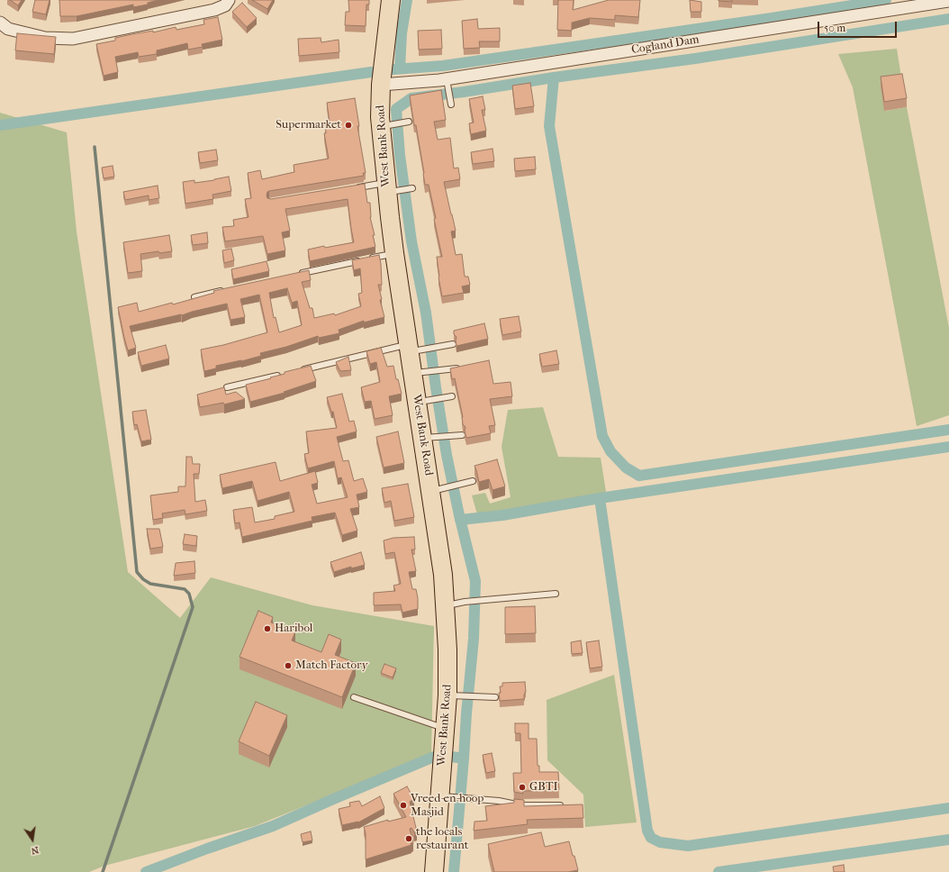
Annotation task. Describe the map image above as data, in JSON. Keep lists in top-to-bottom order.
{
  "streets": {
    "main road": ["West Bank Road"],
    "street": ["Cogland Dam"]
  },
  "crossings": [
    ["Cogland Dam", "West Bank Road"]
  ],
  "places": [
    "Supermarket",
    "Haribol",
    "Match Factory",
    "GBTI",
    "Vreed-en-hoop Masjid",
    "the locals restaurant"
  ],
  "scale_bar": "50 m",
  "north": "bottom"
}
